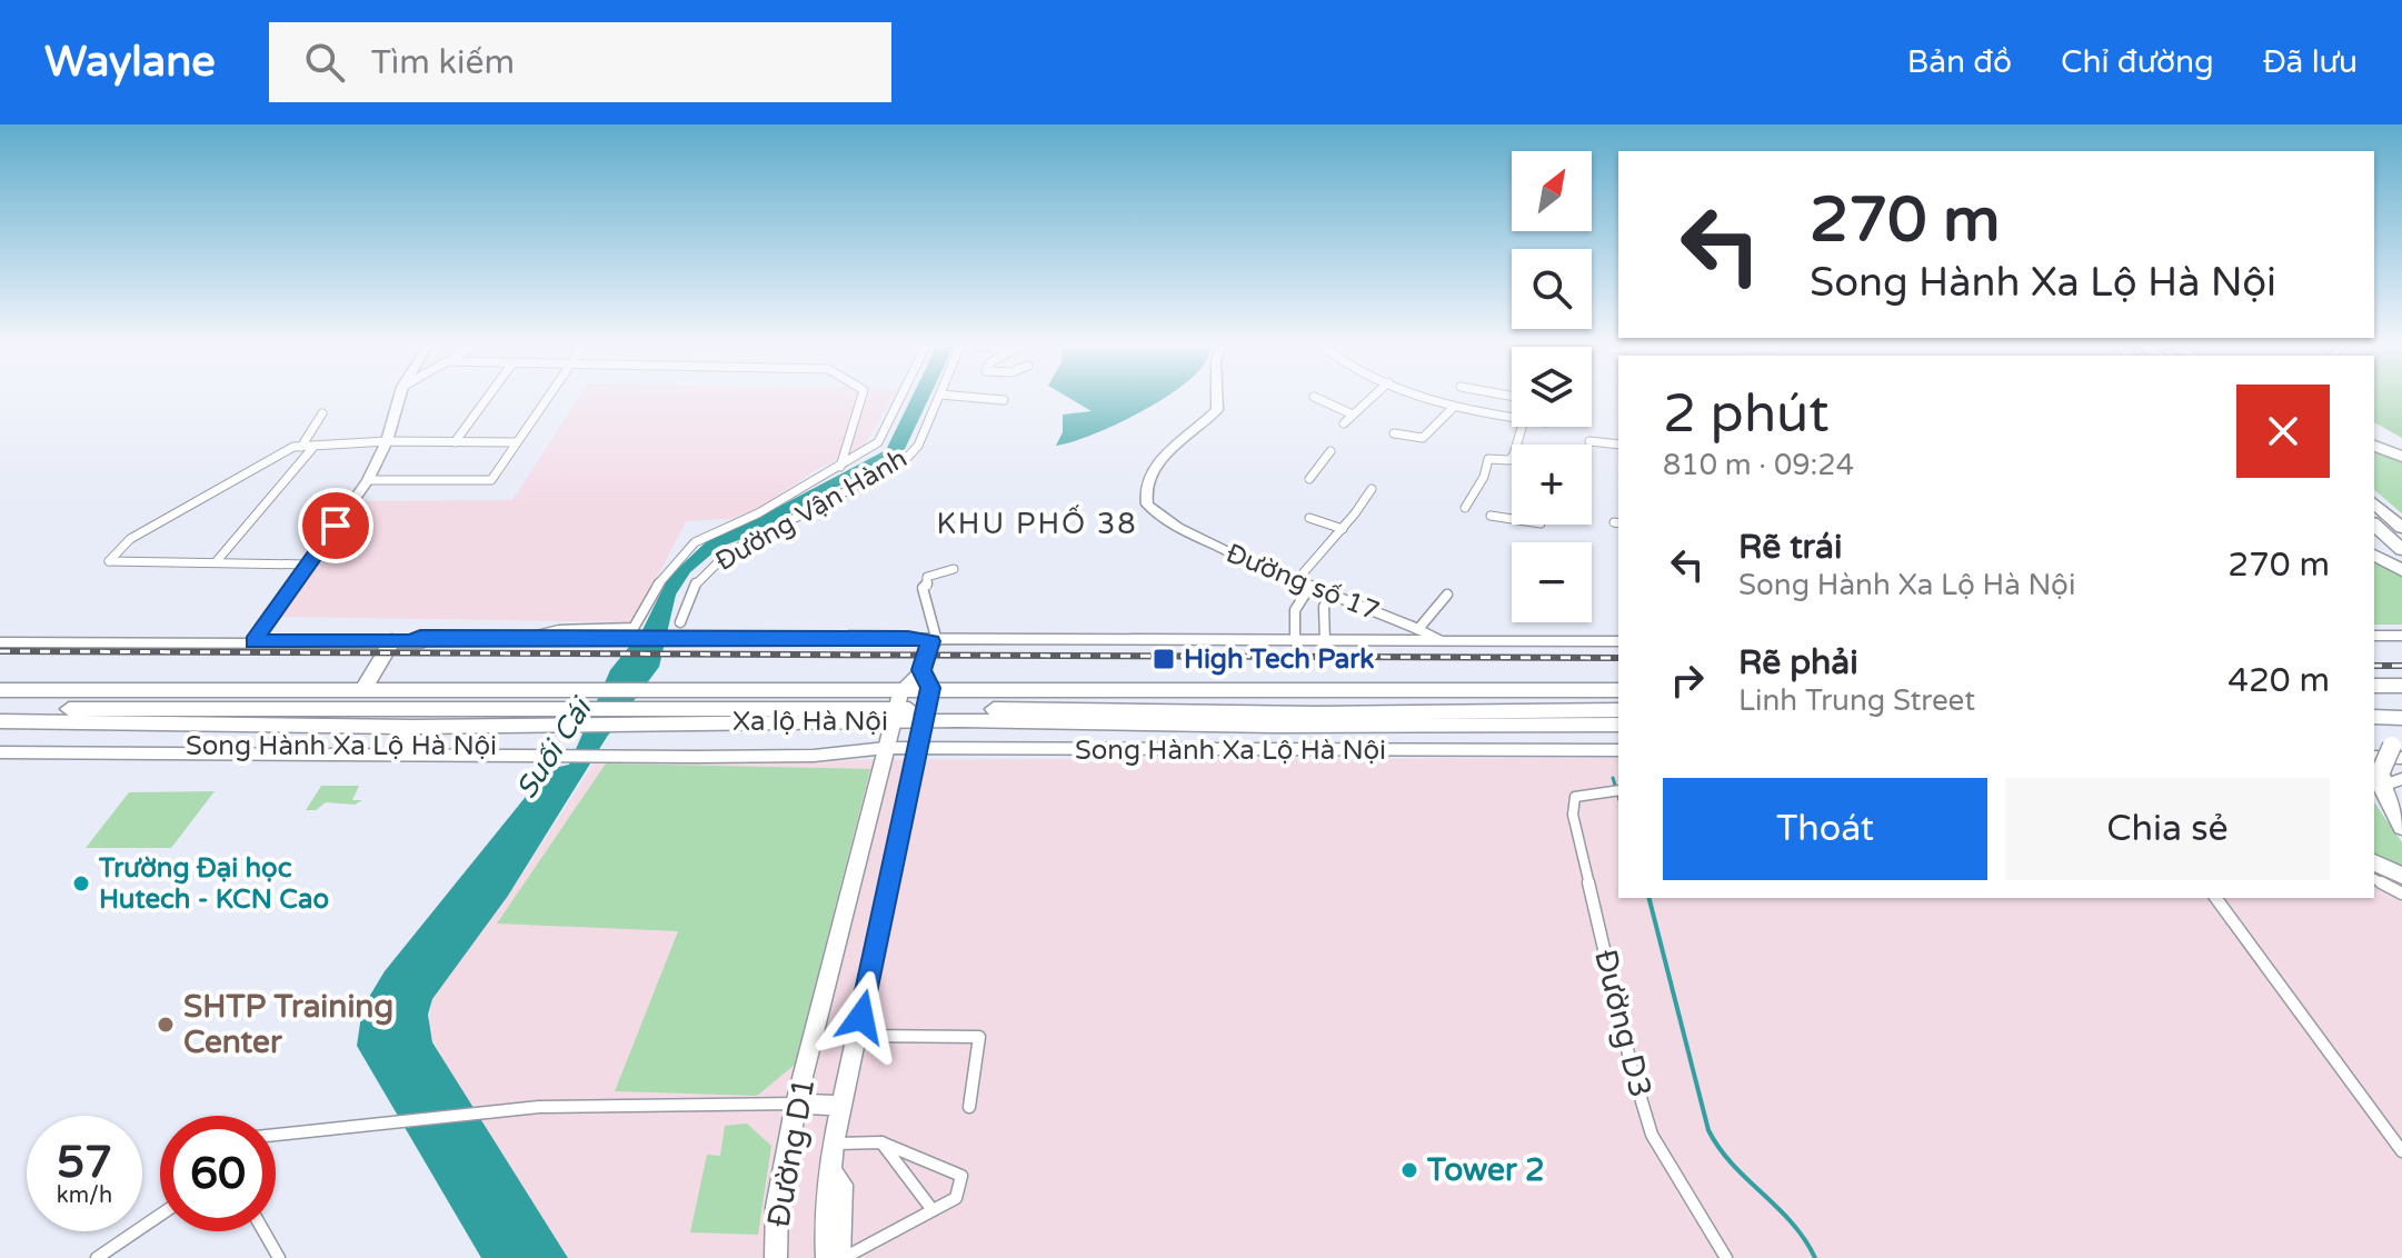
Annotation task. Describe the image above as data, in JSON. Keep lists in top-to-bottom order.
{
  "streets": {
    "highway": ["Xa lộ Hà Nội"],
    "main road": ["Đường số 17", "Song Hành Xa Lộ Hà Nội", "Đường D1"],
    "street": ["Đường Vận Hành", "Đường D3"]
  },
  "crossings": [
    ["Xa lộ Hà Nội", "Đường D1"],
    ["Song Hành Xa Lộ Hà Nội", "Đường D1"]
  ],
  "districts": ["KHU PHỐ 38"],
  "water": ["Suối Cái"],
  "places": {
    "transit": ["High Tech Park"],
    "other": ["Trường Đại học Hutech - KCN Cao", "SHTP Training Center", "Tower 2"]
  },
  "north": "top right",
  "page": {
    "header": "Waylane",
    "search": "Tìm kiếm",
    "nav": ["Bản đồ", "Chỉ đường", "Đã lưu"],
    "map_buttons": ["+", "−"],
    "turn": ["270 m", "Song Hành Xa Lộ Hà Nội"],
    "heading": ["2 phút", "810 m · 09:24"],
    "list": [
      {
        "name": "Rẽ trái",
        "note": "Song Hành Xa Lộ Hà Nội",
        "value": "270 m"
      },
      {
        "name": "Rẽ phải",
        "note": "Linh Trung Street",
        "value": "420 m"
      }
    ],
    "buttons": ["Thoát", "Chia sẻ"],
    "speed": "57 km/h",
    "limit": "60"
  }
}
